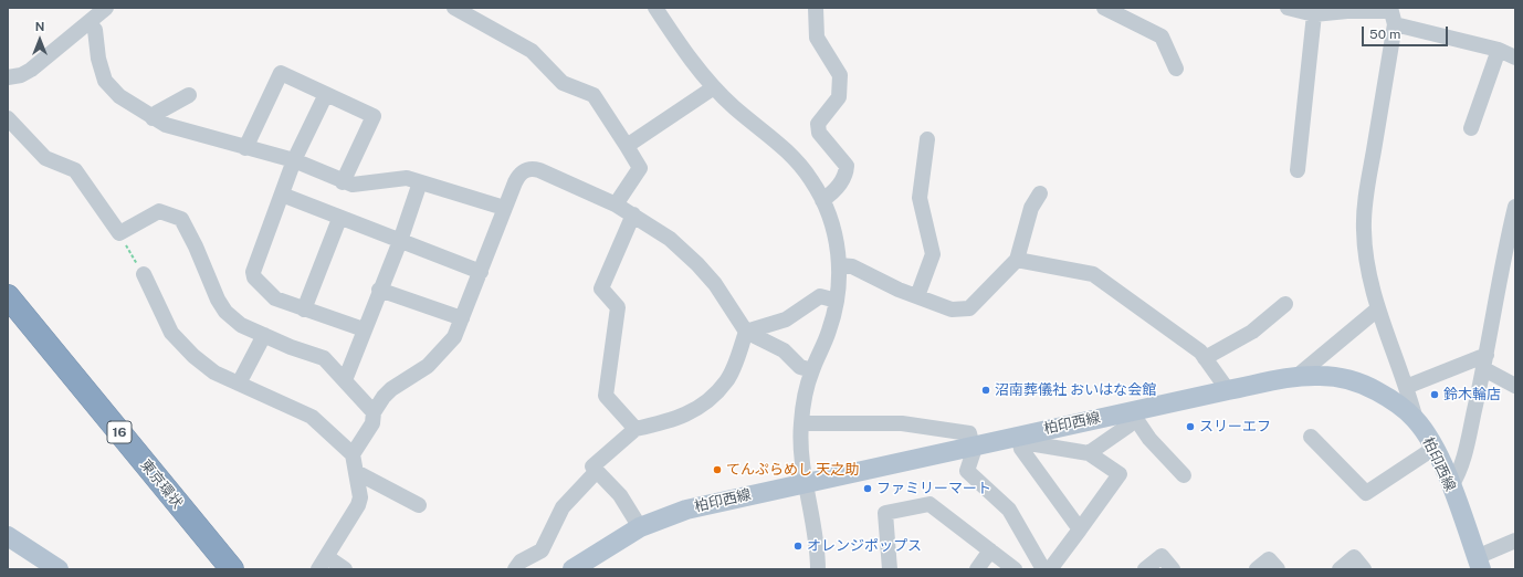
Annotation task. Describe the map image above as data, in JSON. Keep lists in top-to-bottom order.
{
  "streets": {
    "highway": ["16", "東京環状"],
    "main road": ["柏印西線"]
  },
  "places": [
    "沼南葬儀社 おいはな会館",
    "鈴木輪店",
    "スリーエフ",
    "てんぷらめし 天之助",
    "ファミリーマート",
    "オレンジポップス"
  ],
  "scale_bar": "50 m",
  "north": "top"
}
